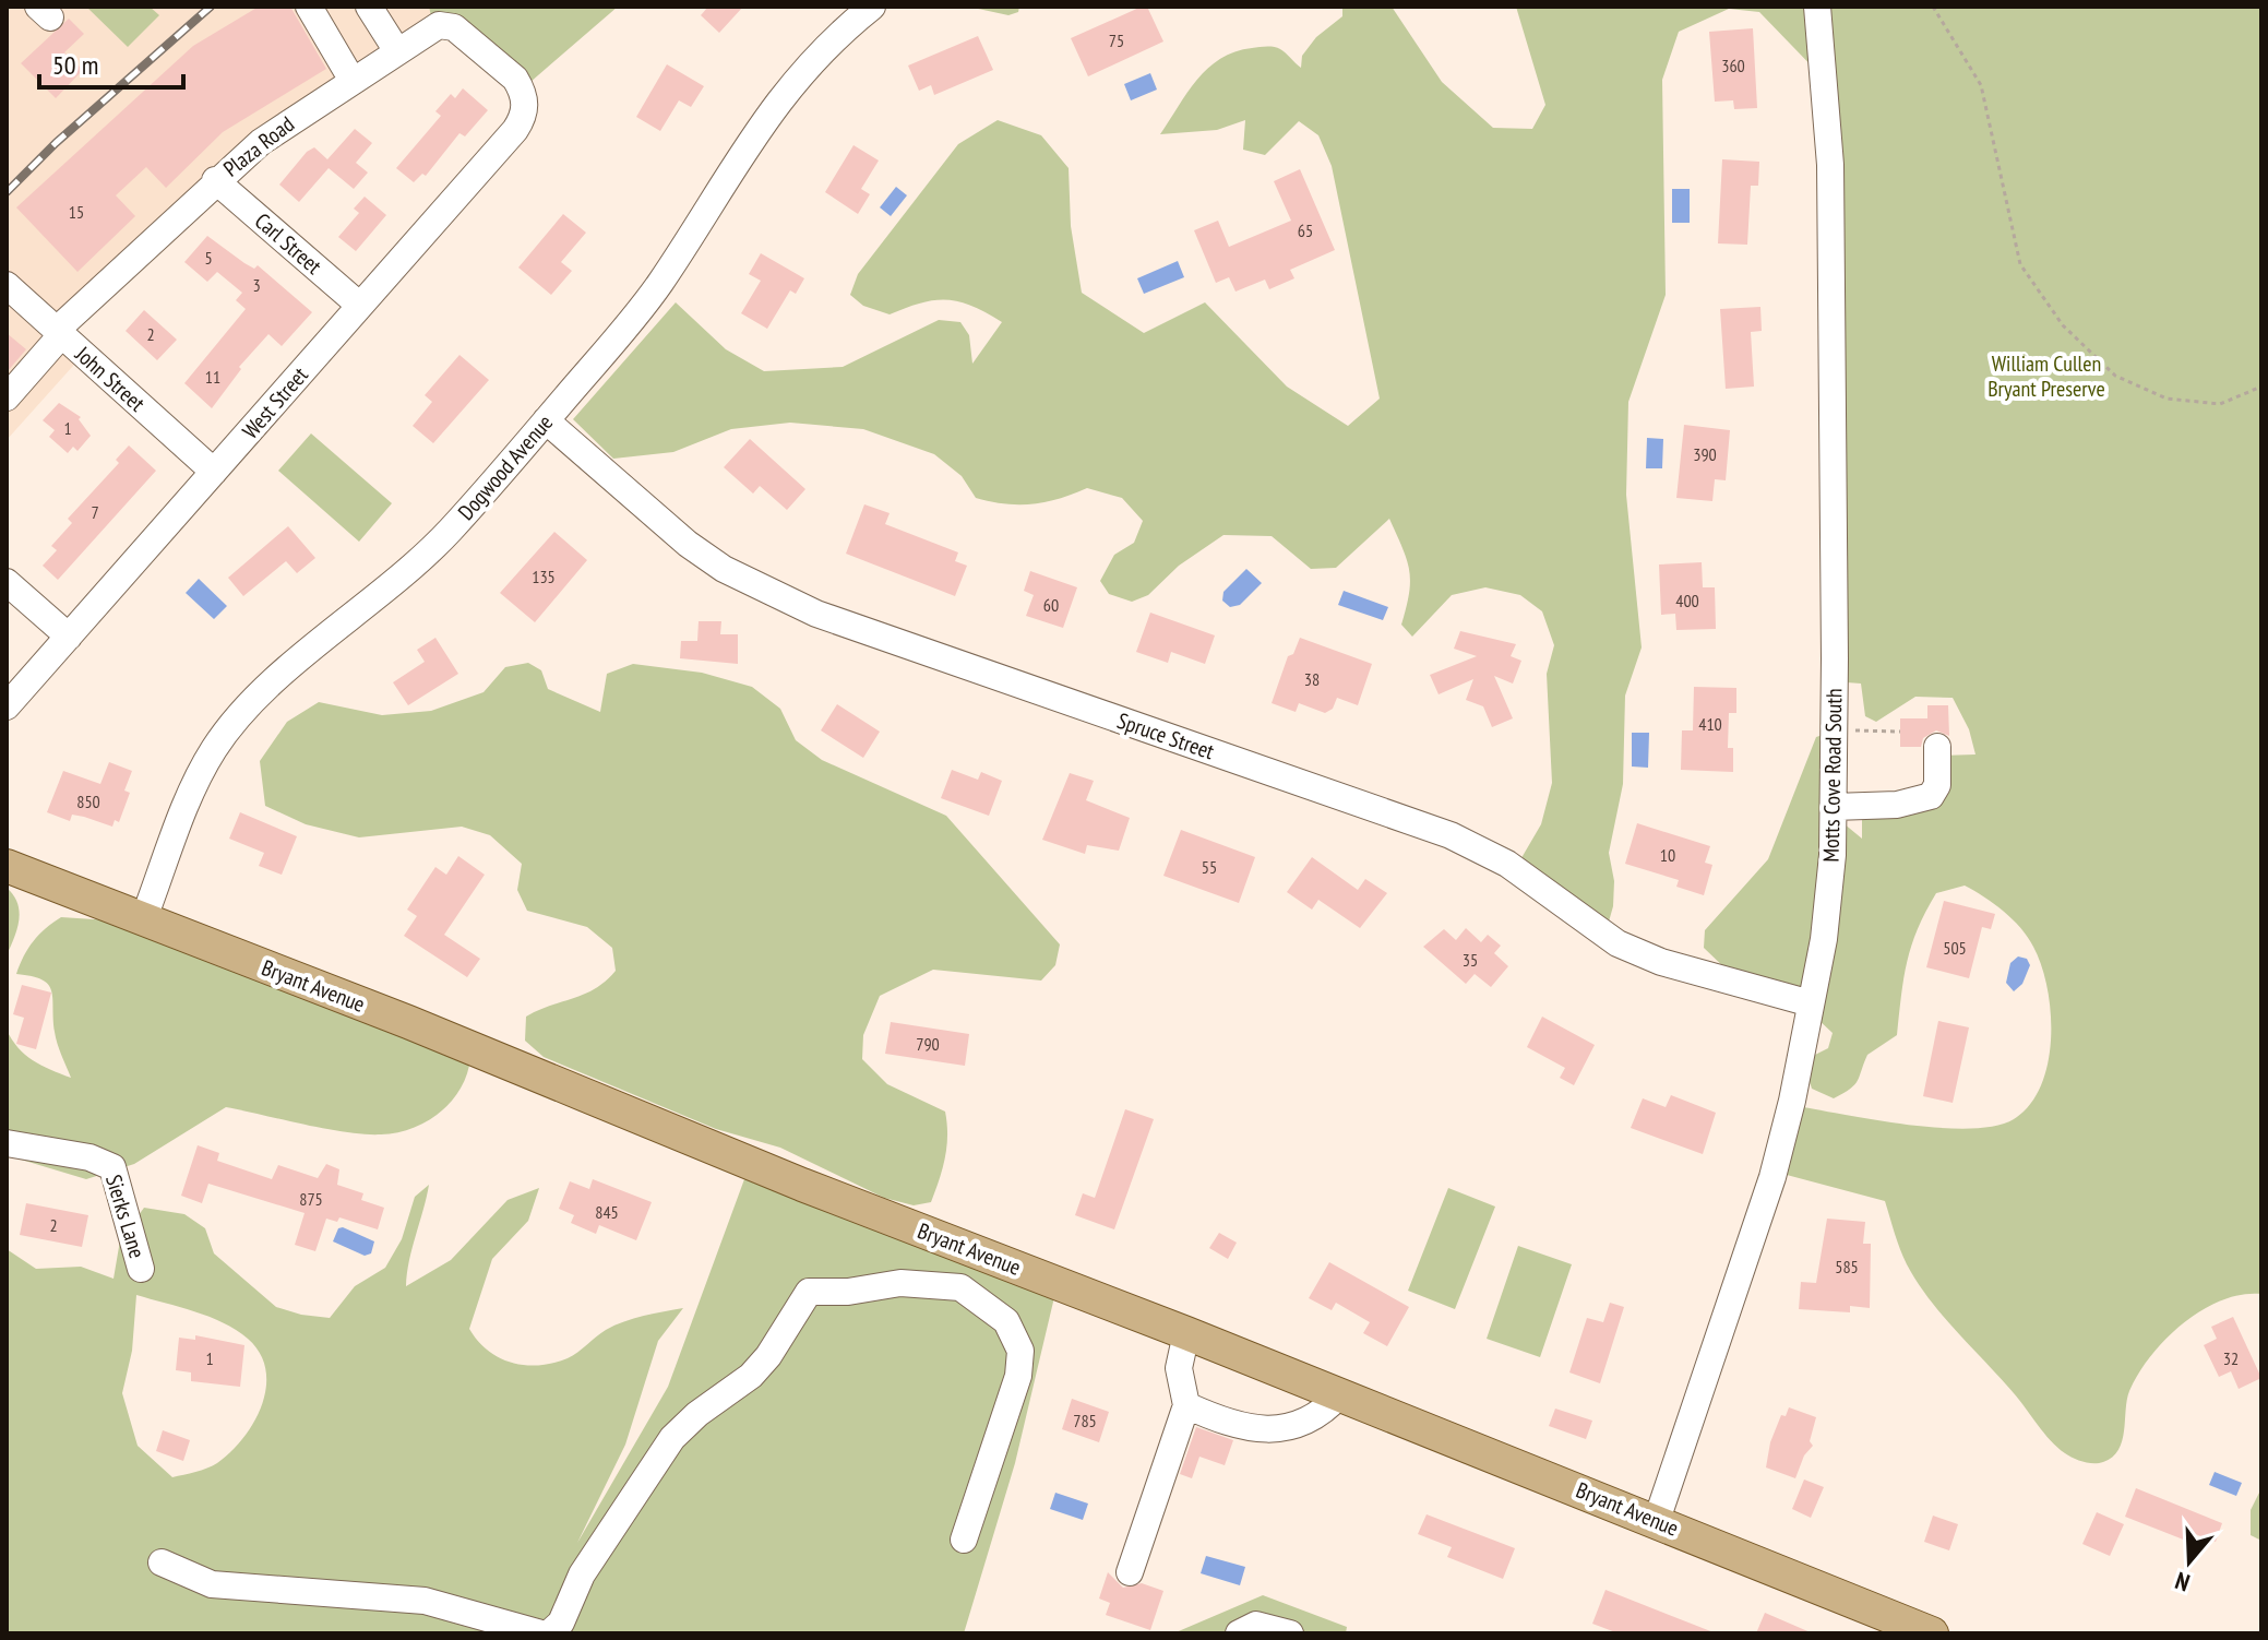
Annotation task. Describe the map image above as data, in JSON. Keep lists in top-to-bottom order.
{
  "streets": {
    "main road": ["Bryant Avenue"],
    "street": [
      "Plaza Road",
      "Carl Street",
      "John Street",
      "West Street",
      "Dogwood Avenue",
      "Spruce Street",
      "Motts Cove Road South",
      "Sierks Lane"
    ]
  },
  "crossings": [
    ["Plaza Road", "Carl Street"],
    ["Plaza Road", "John Street"],
    ["Plaza Road", "West Street"],
    ["Carl Street", "West Street"],
    ["John Street", "West Street"],
    ["Dogwood Avenue", "Spruce Street"],
    ["Dogwood Avenue", "Bryant Avenue"],
    ["Spruce Street", "Motts Cove Road South"],
    ["Motts Cove Road South", "Bryant Avenue"]
  ],
  "parks": ["William Cullen Bryant Preserve"],
  "house_numbers": [
    "75",
    "360",
    "15",
    "65",
    "5",
    "3",
    "2",
    "11",
    "1",
    "390",
    "7",
    "135",
    "400",
    "60",
    "38",
    "410",
    "850",
    "10",
    "55",
    "505",
    "35",
    "790",
    "875",
    "845",
    "2",
    "585",
    "1",
    "32",
    "785"
  ],
  "scale_bar": "50 m",
  "north": "bottom"
}
